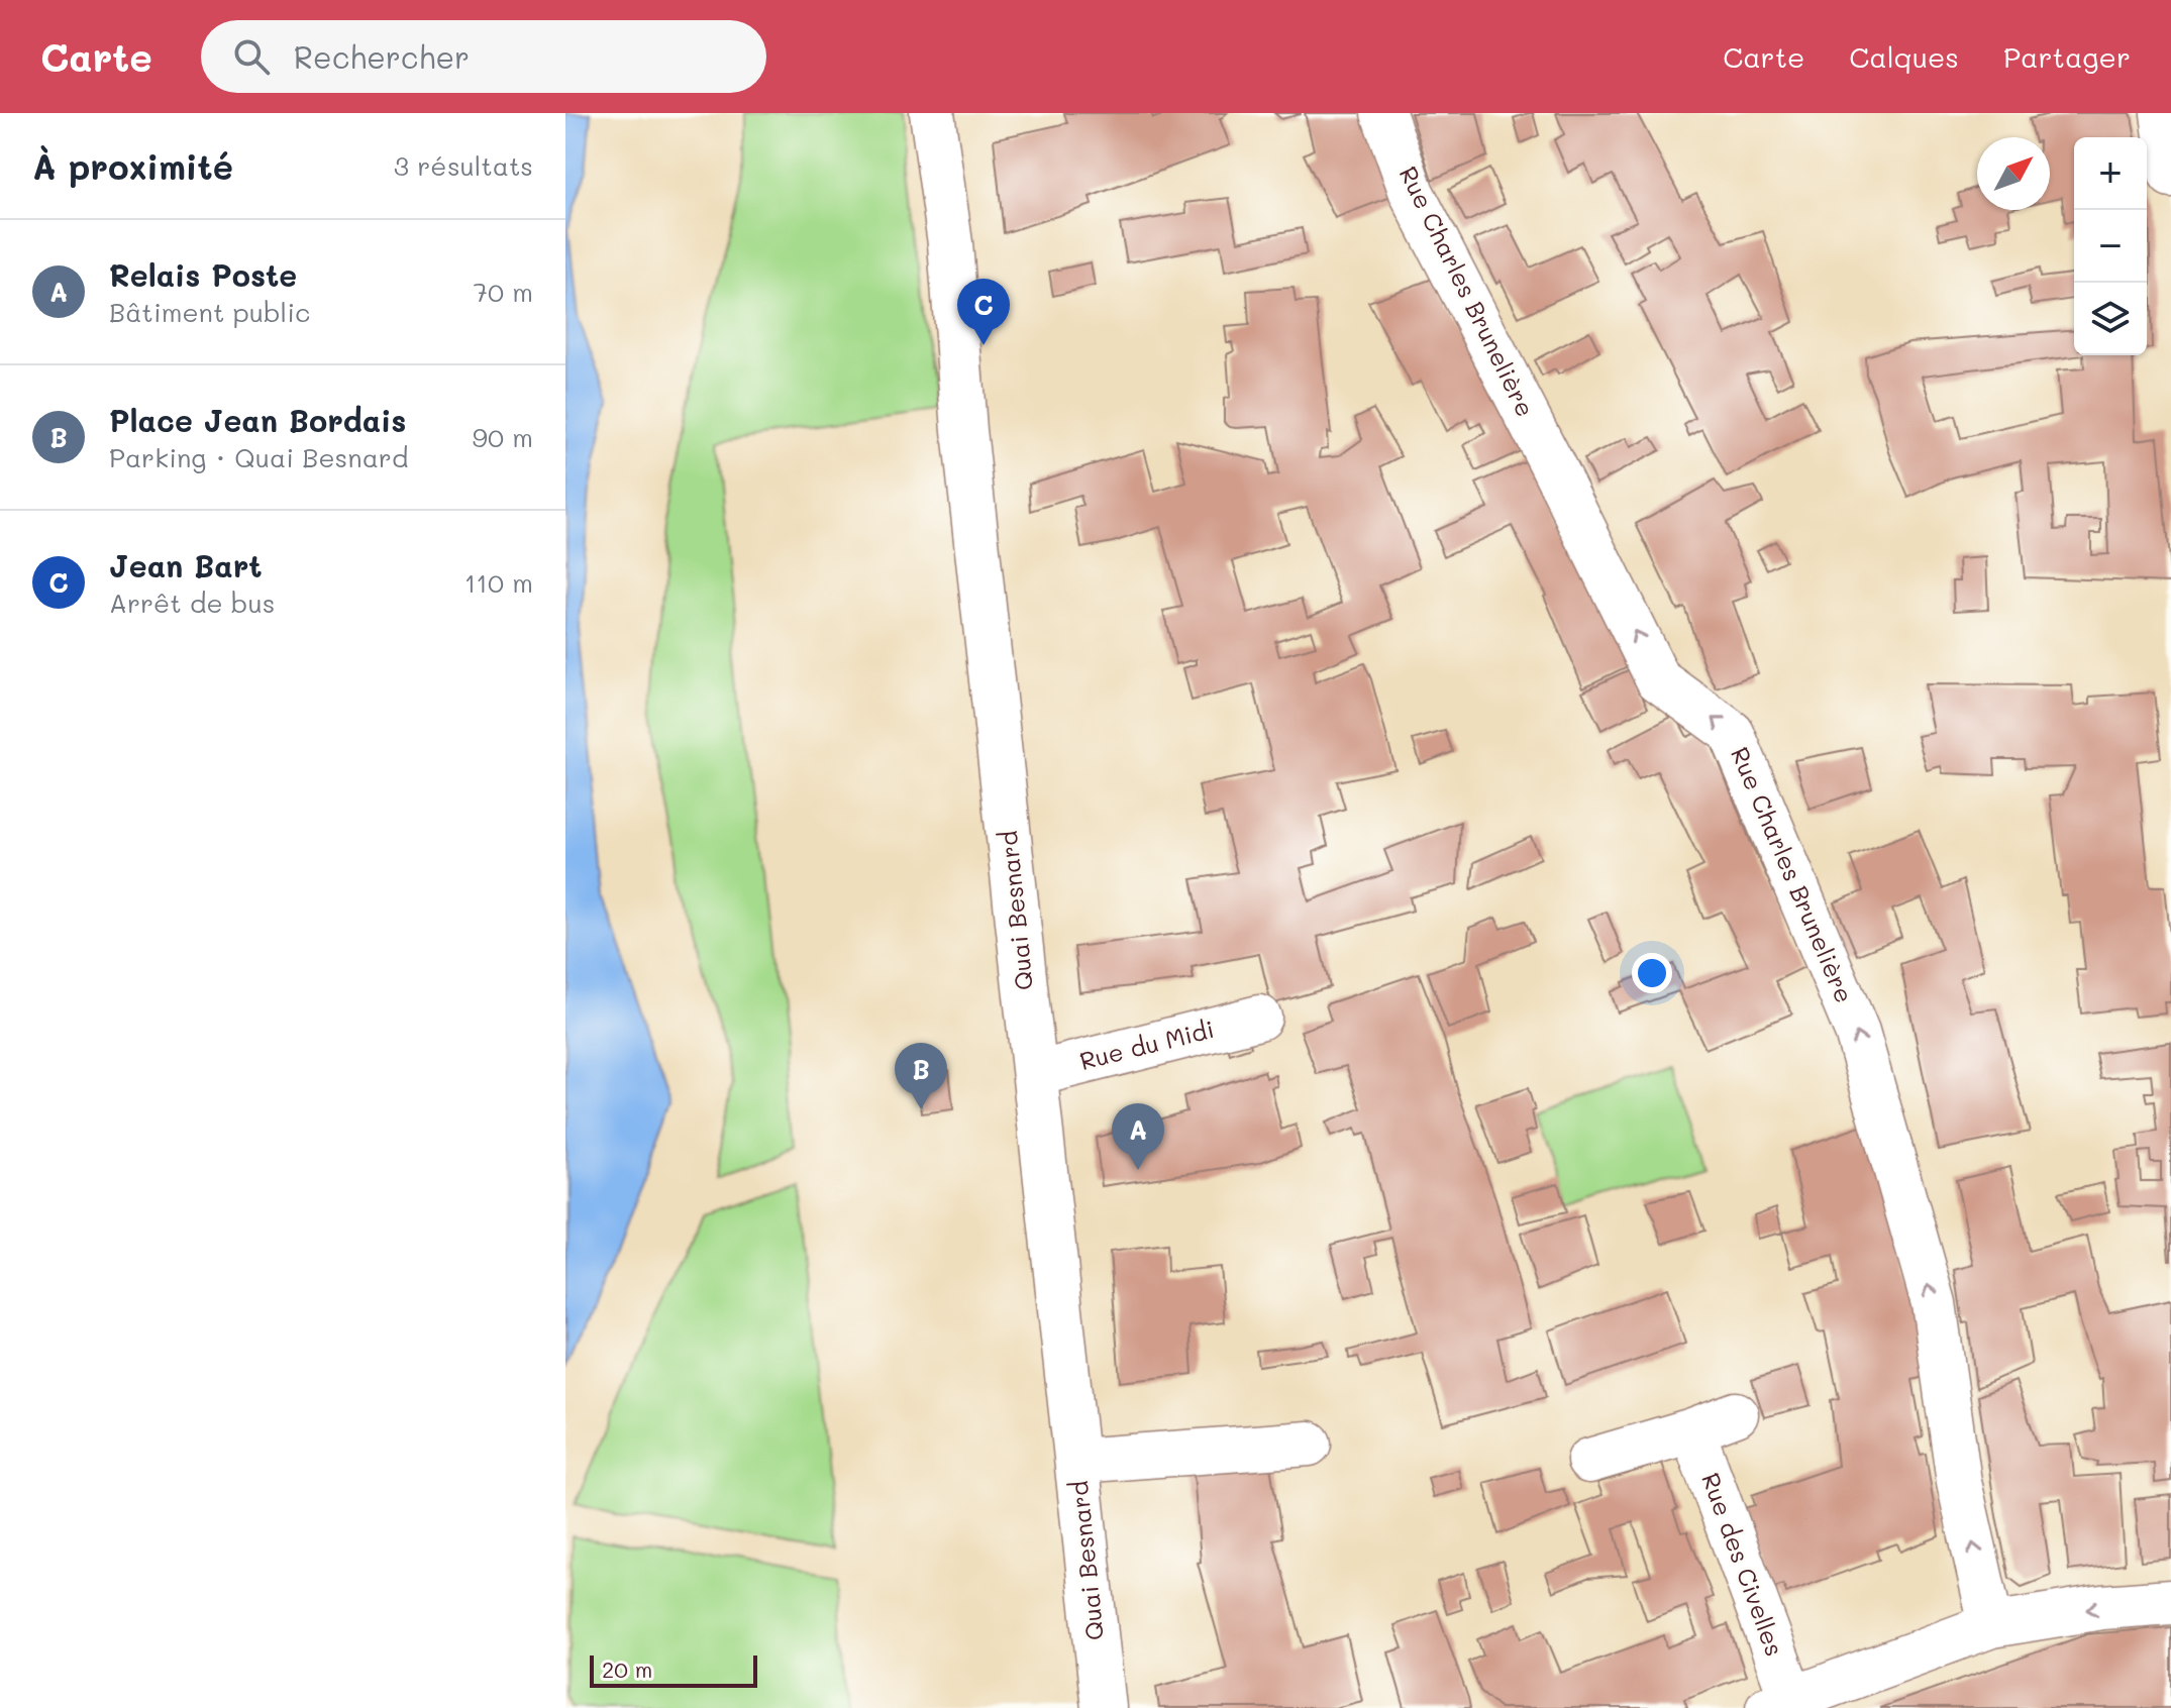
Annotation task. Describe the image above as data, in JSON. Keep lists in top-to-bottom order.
{
  "streets": {
    "street": [
      "Rue Charles Brunelière",
      "Quai Besnard",
      "Rue du Midi",
      "Rue des Civelles"
    ]
  },
  "crossings": [
    ["Quai Besnard", "Rue du Midi"]
  ],
  "one_way": ["Rue Charles Brunelière"],
  "scale_bar": "20 m",
  "north": "top right",
  "page": {
    "header": "Carte",
    "search": "Rechercher",
    "nav": ["Carte", "Calques", "Partager"],
    "heading": ["À proximité", "3 résultats"],
    "map_buttons": ["+", "−"],
    "list": [
      {
        "mark": "A",
        "name": "Relais Poste",
        "note": "Bâtiment public",
        "value": "70 m"
      },
      {
        "mark": "B",
        "name": "Place Jean Bordais",
        "note": "Parking · Quai Besnard",
        "value": "90 m"
      },
      {
        "mark": "C",
        "name": "Jean Bart",
        "note": "Arrêt de bus",
        "value": "110 m"
      }
    ],
    "pins": ["C", "B", "A"],
    "scale": "20 m"
  }
}
